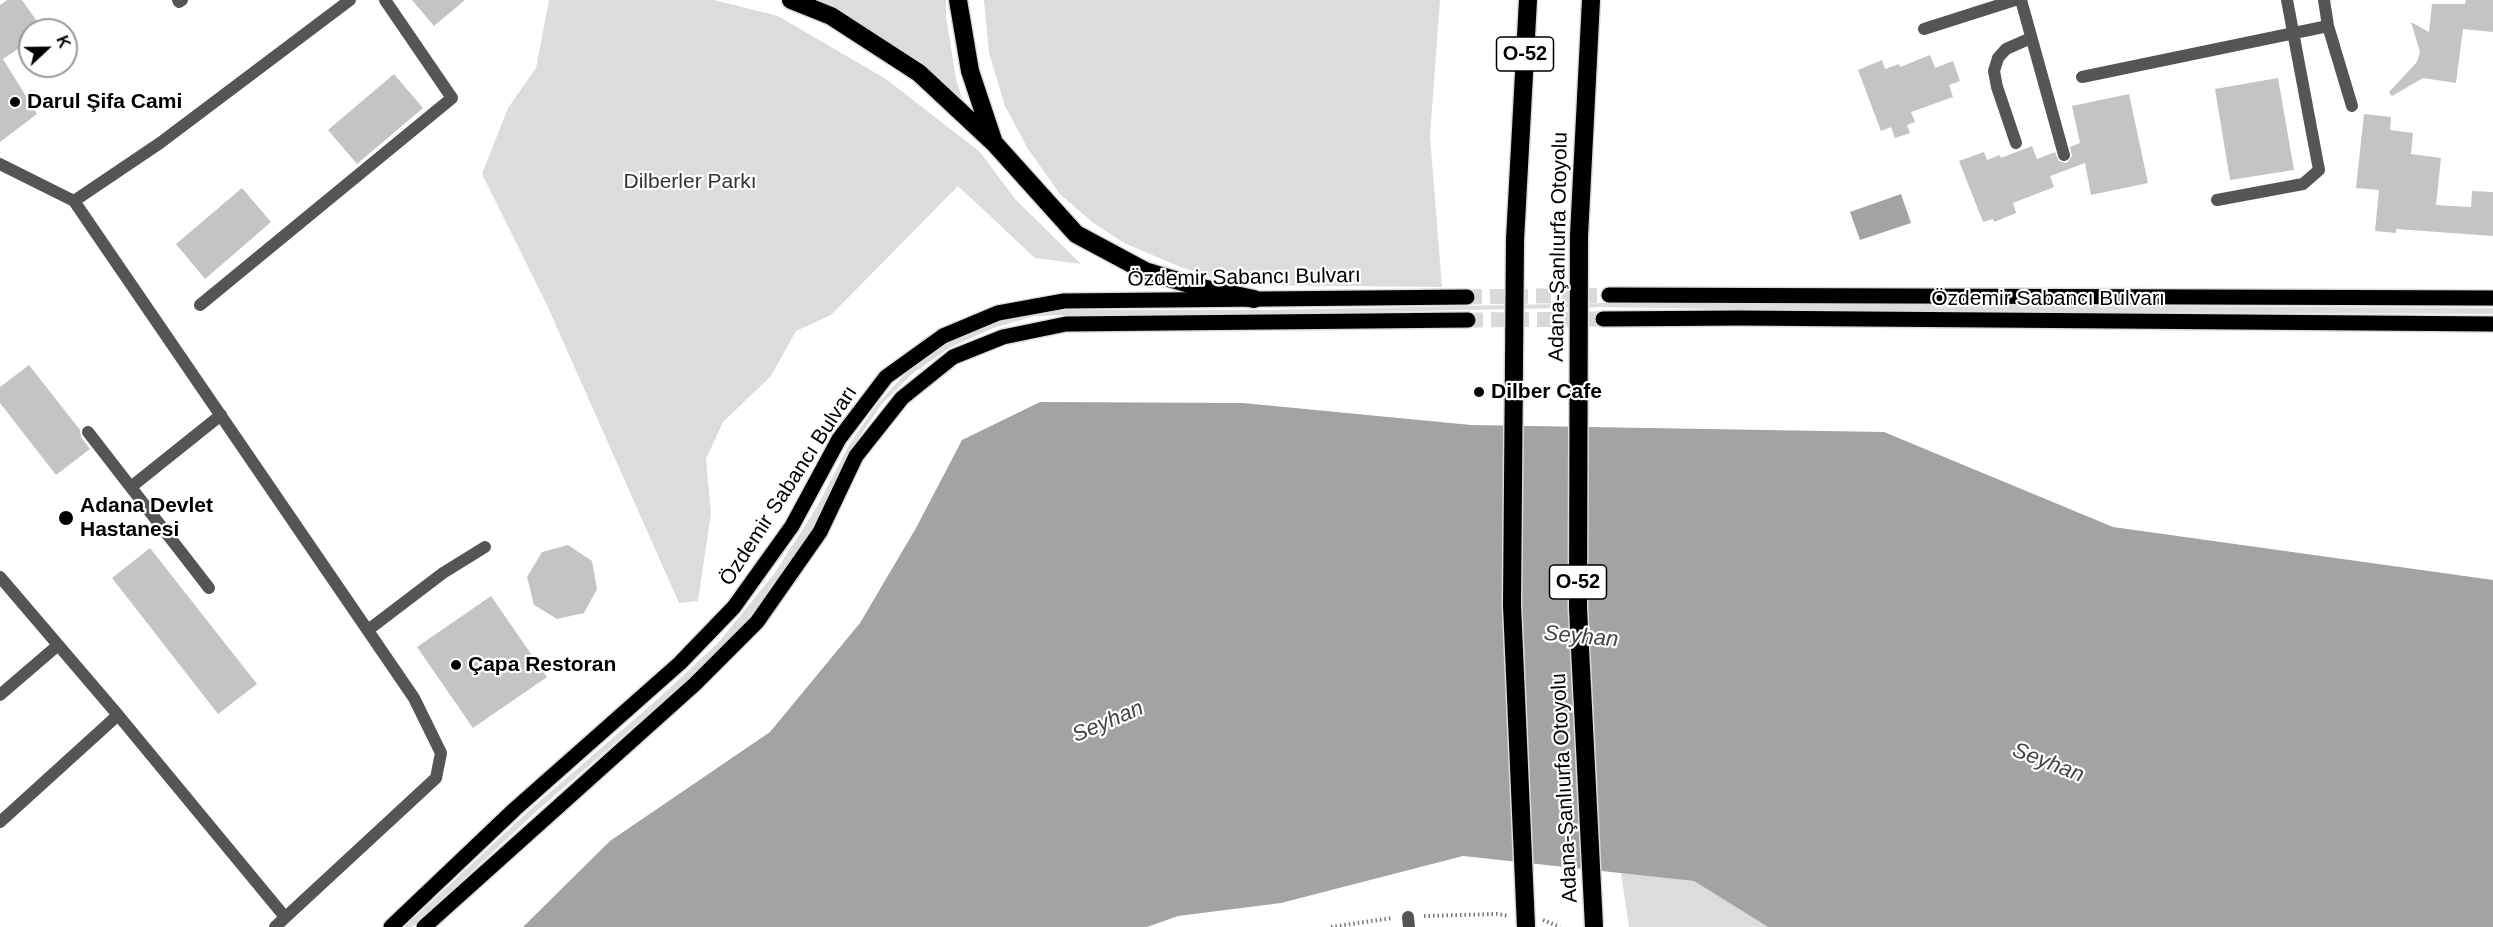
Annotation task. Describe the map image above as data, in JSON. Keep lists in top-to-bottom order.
{
  "streets": {
    "highway": ["O-52", "Adana-Şanlıurfa Otoyolu"],
    "main road": ["Özdemir Sabancı Bulvarı"]
  },
  "water": ["Seyhan"],
  "parks": ["Dilberler Parkı"],
  "places": [
    "Darul Şifa Cami",
    "Dilber Cafe",
    "Adana Devlet Hastanesi",
    "Çapa Restoran"
  ],
  "north": "right"
}
